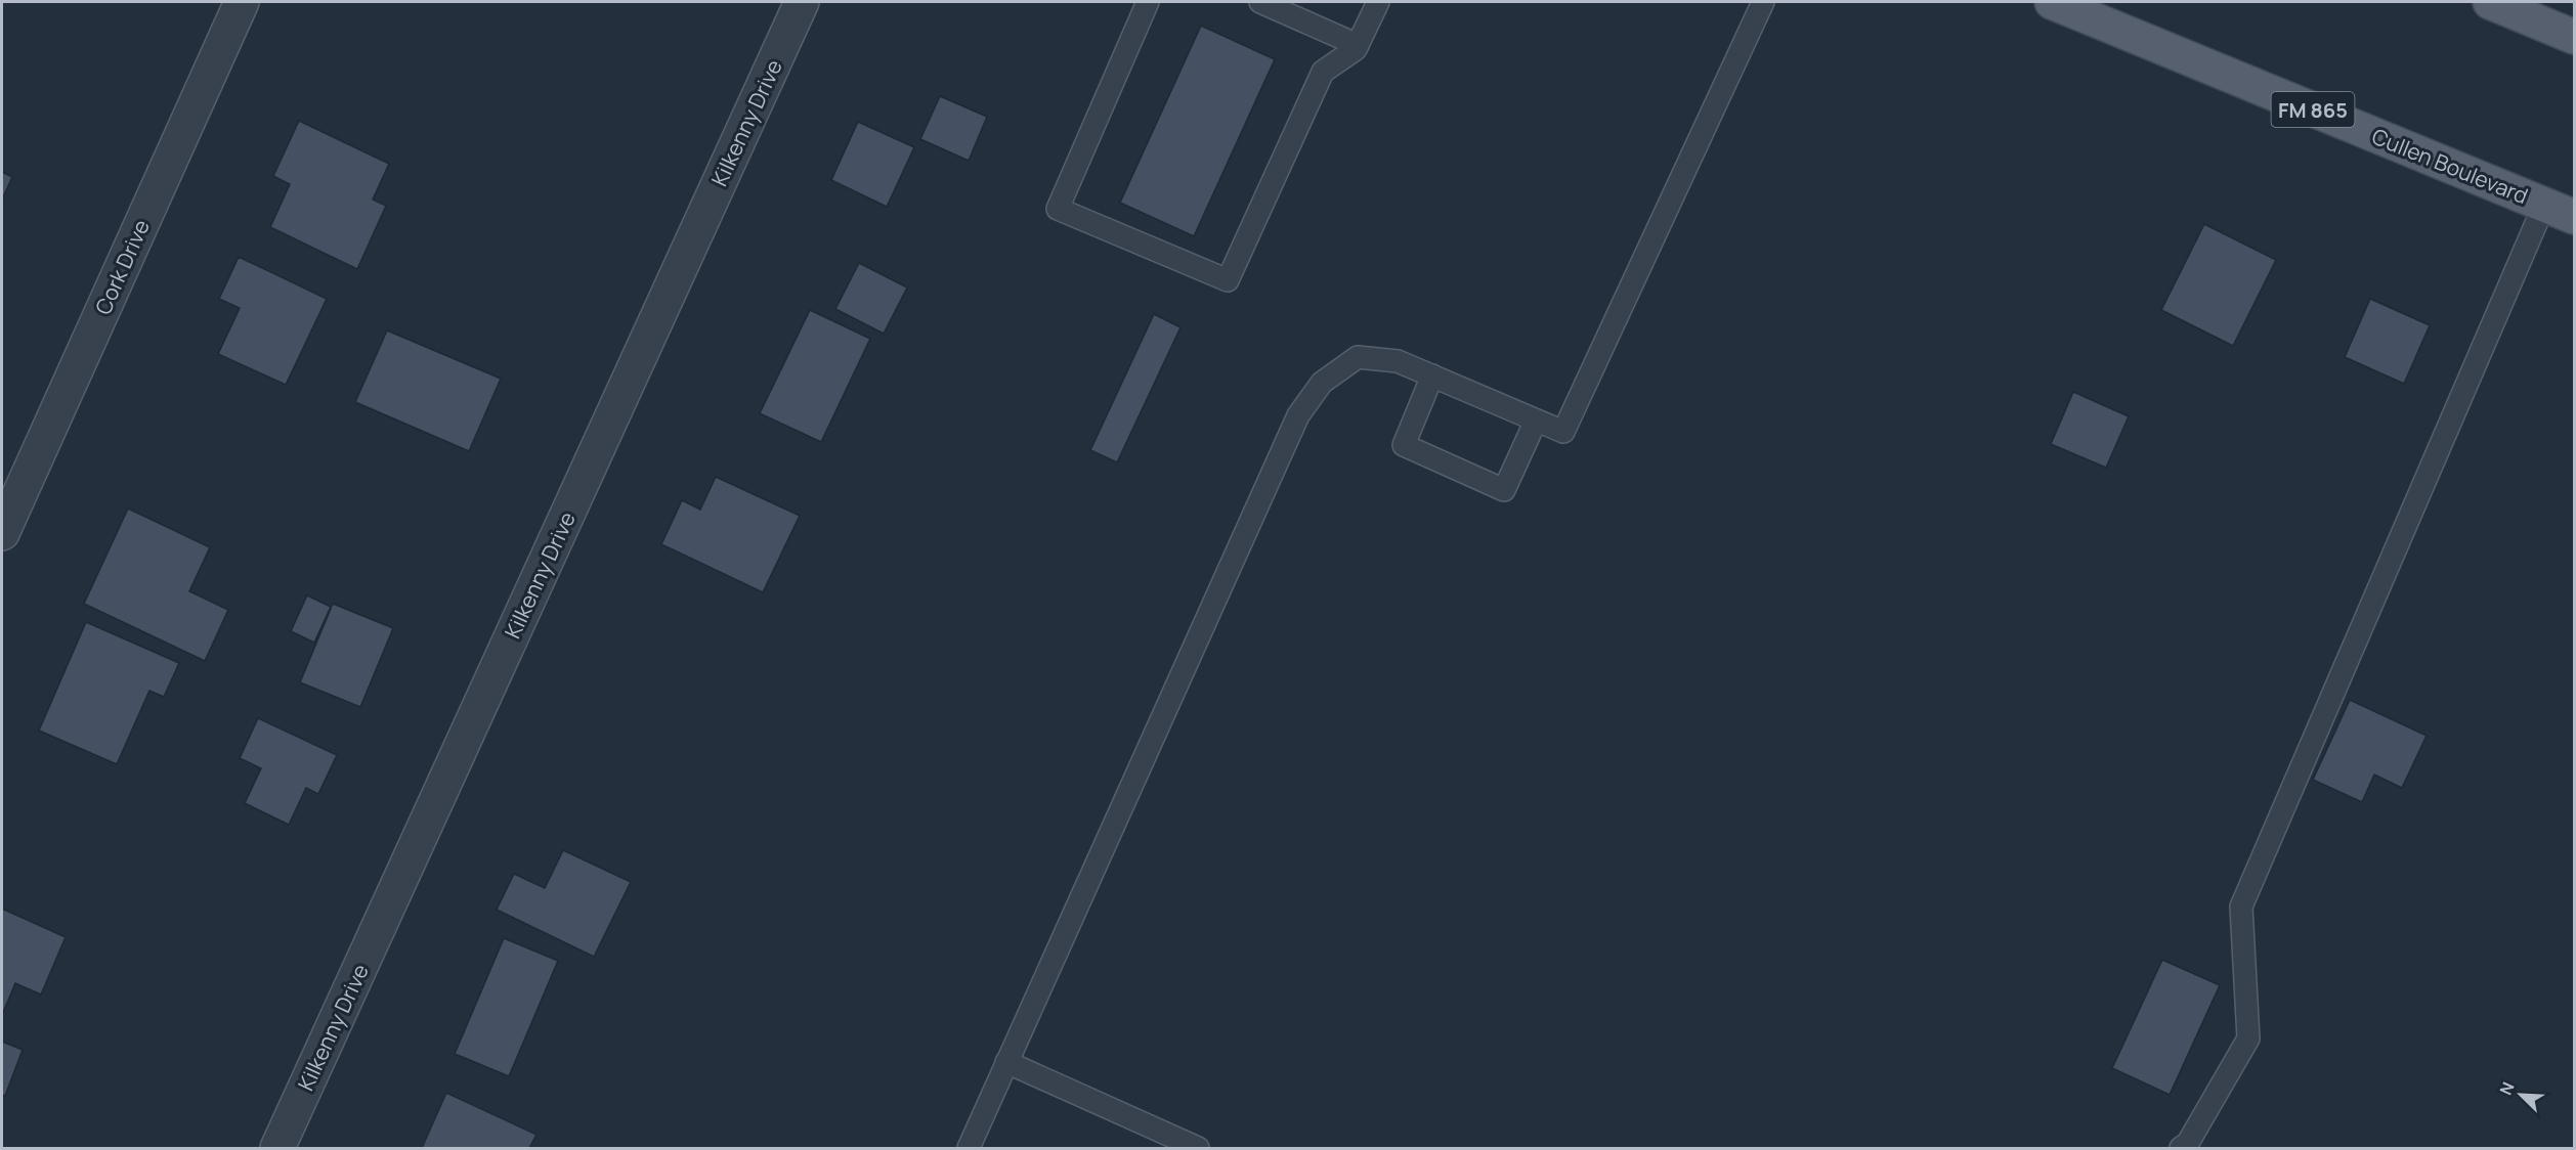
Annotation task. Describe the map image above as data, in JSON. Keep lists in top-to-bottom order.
{
  "streets": {
    "main road": ["FM 865", "Cullen Boulevard"],
    "street": ["Kilkenny Drive", "Cork Drive"]
  },
  "north": "top left"
}
